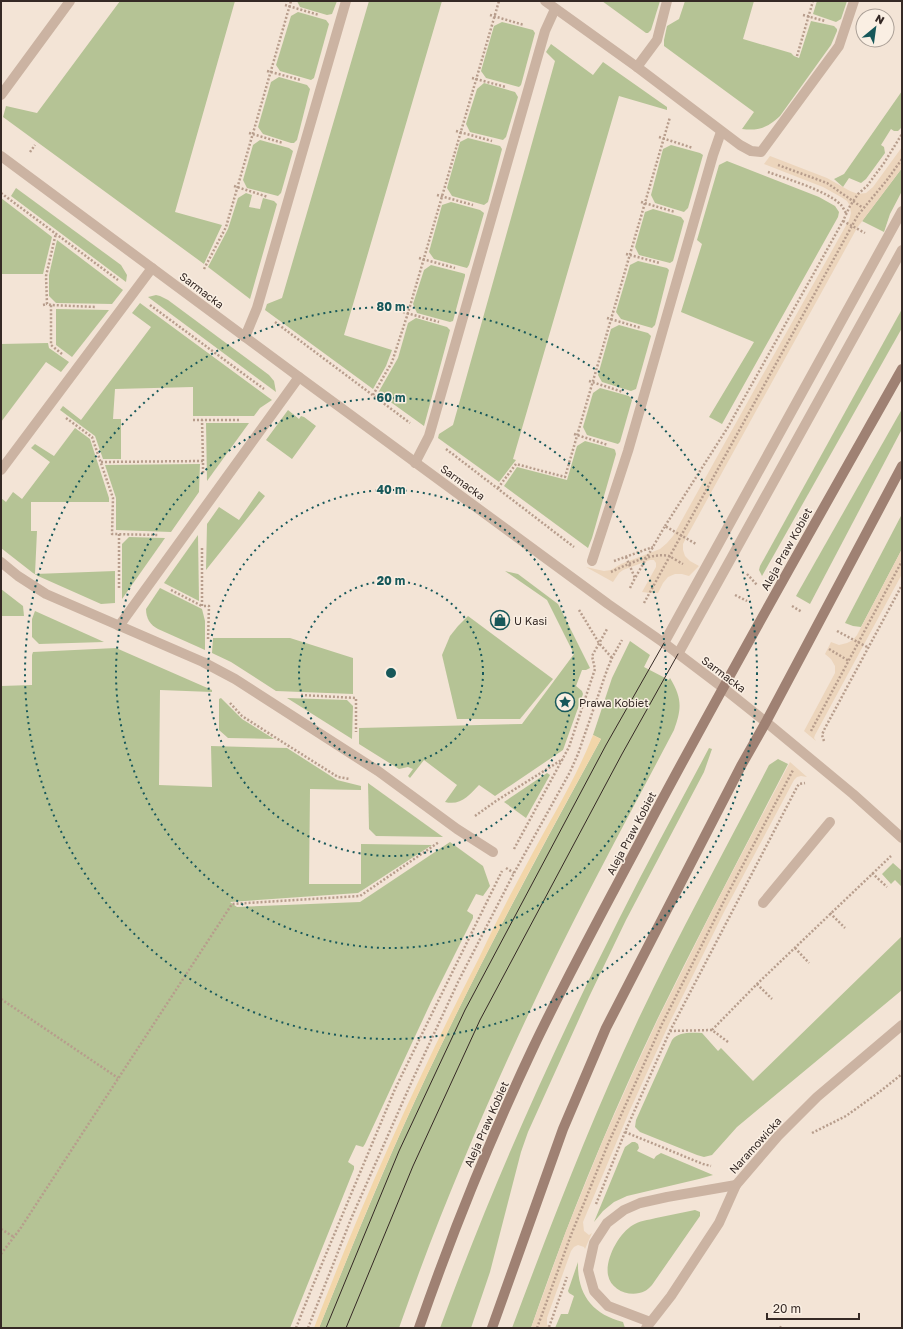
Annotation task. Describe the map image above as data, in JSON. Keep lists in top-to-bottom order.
{
  "streets": {
    "street": ["Sarmacka", "Aleja Praw Kobiet", "Naramowicka"]
  },
  "crossings": [
    ["Sarmacka", "Aleja Praw Kobiet"]
  ],
  "places": {
    "shop": ["U Kasi"],
    "place": ["Prawa Kobiet"]
  },
  "scale_bar": "20 m",
  "north": "top right",
  "rings": [
    "80 m",
    "60 m",
    "40 m",
    "20 m"
  ]
}
